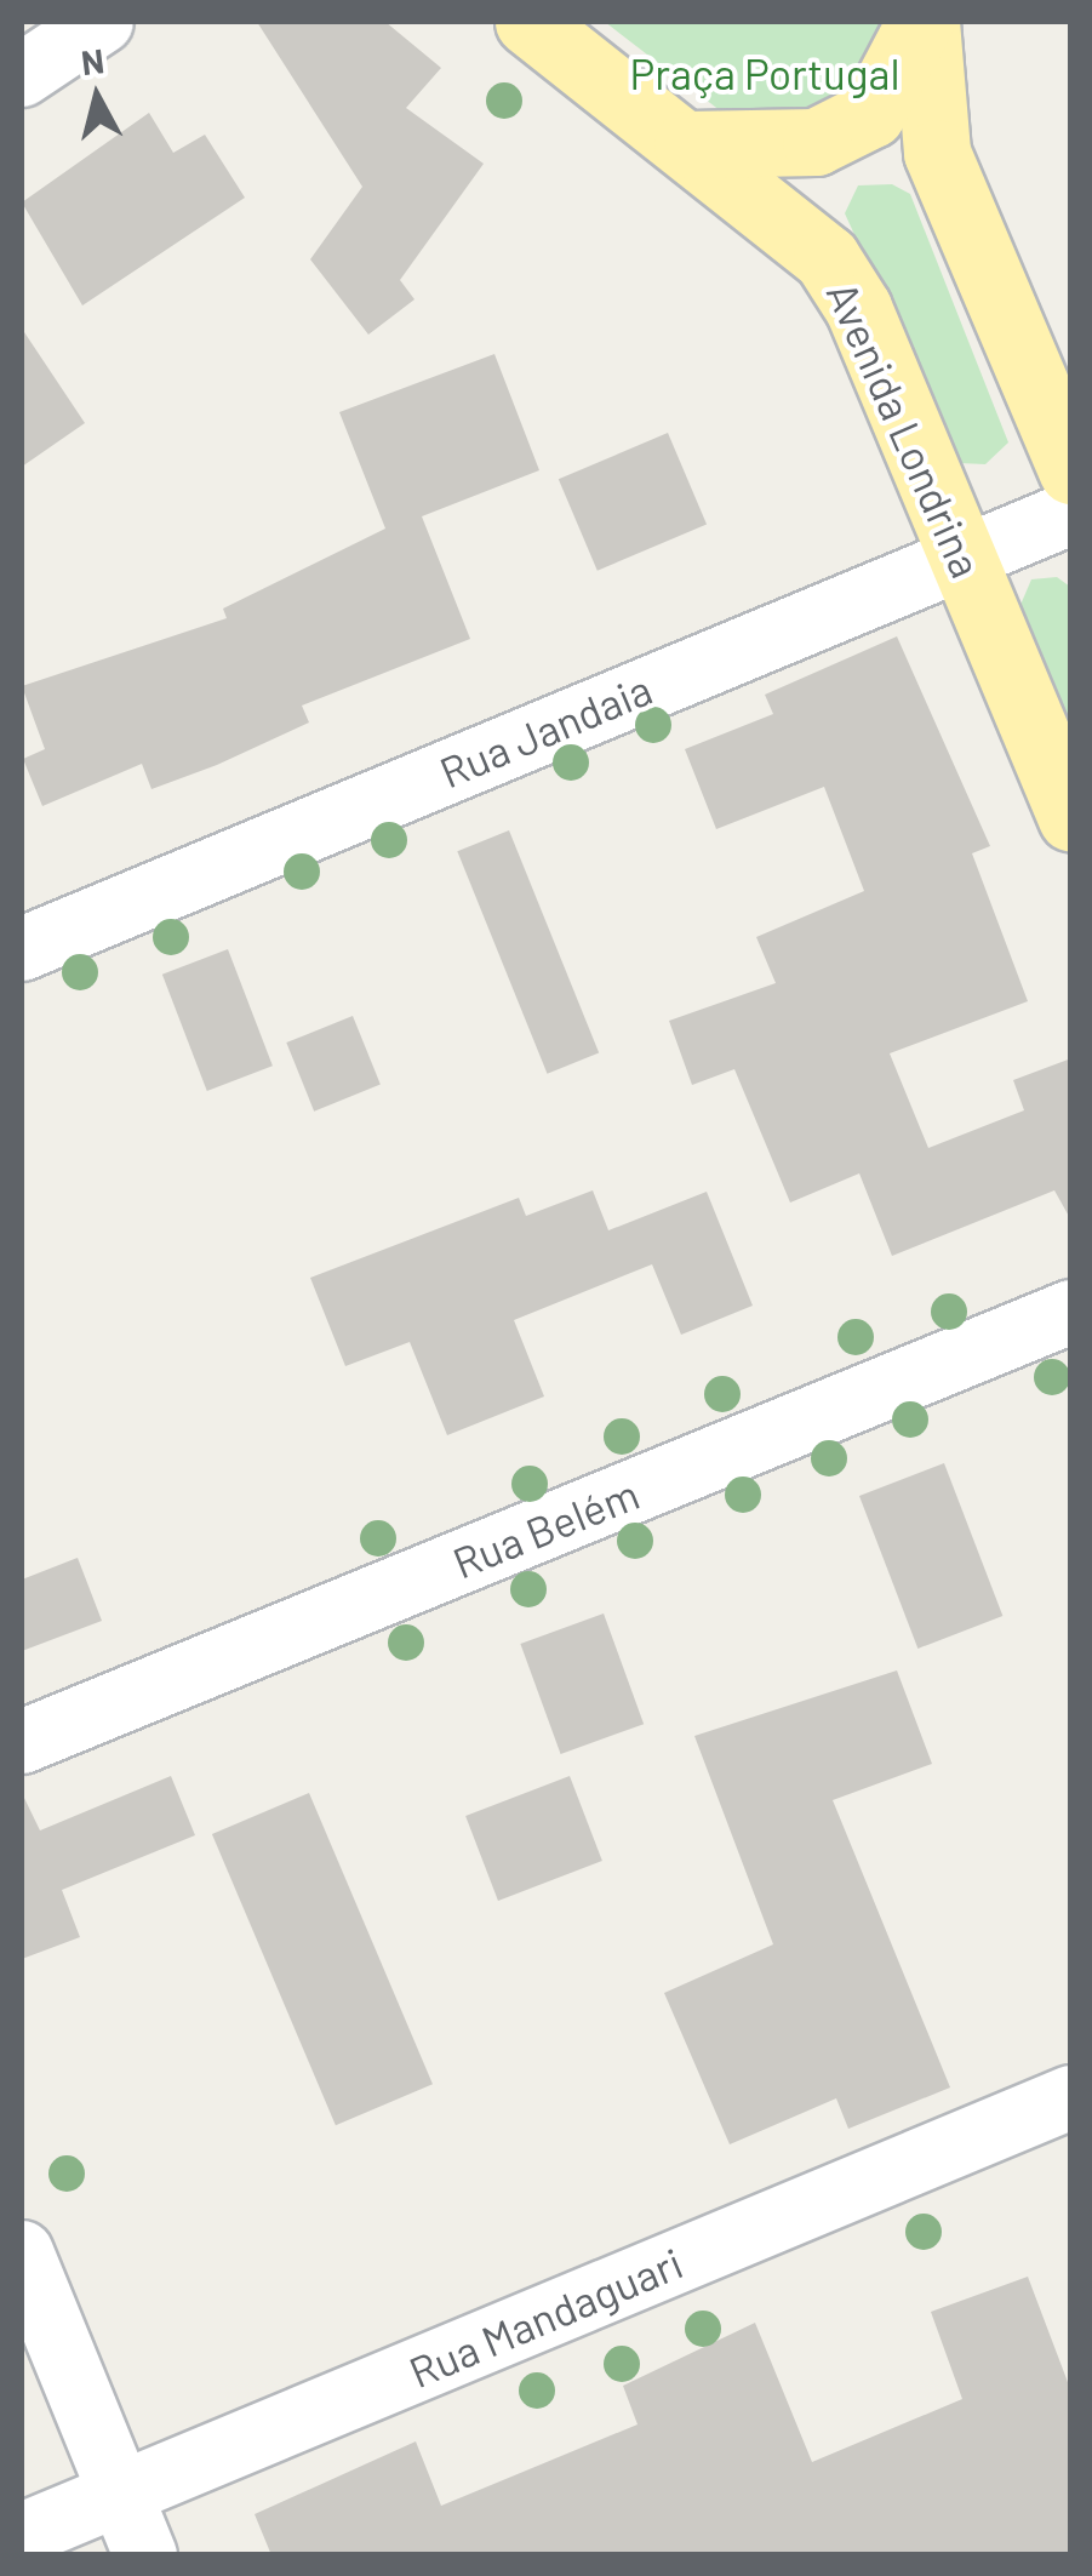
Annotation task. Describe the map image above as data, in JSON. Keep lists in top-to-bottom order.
{
  "streets": {
    "main road": ["Avenida Londrina"],
    "street": ["Rua Jandaia", "Rua Belém", "Rua Mandaguari"]
  },
  "crossings": [
    ["Avenida Londrina", "Rua Jandaia"]
  ],
  "parks": ["Praça Portugal"],
  "north": "top"
}
